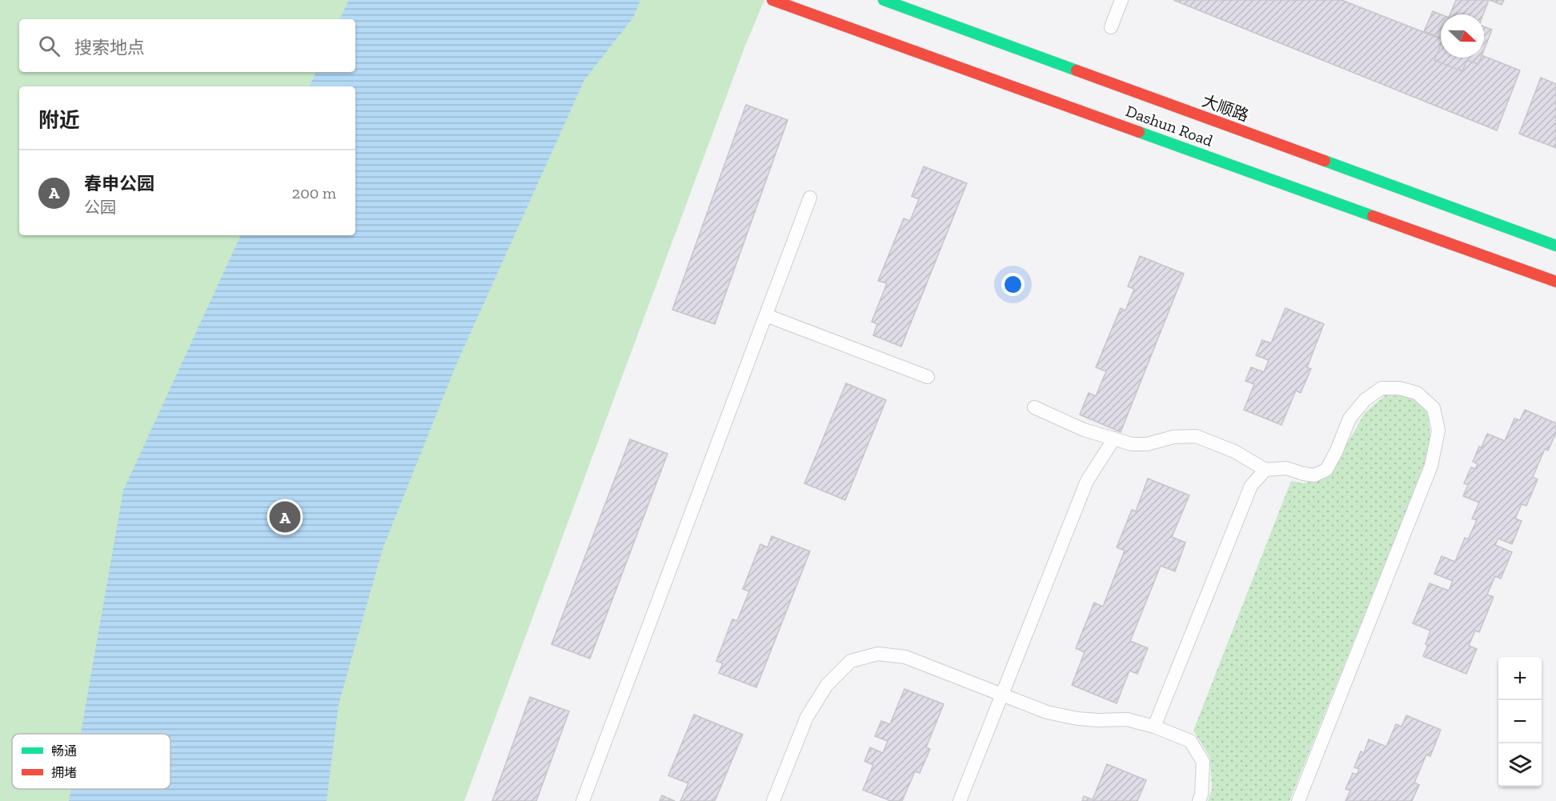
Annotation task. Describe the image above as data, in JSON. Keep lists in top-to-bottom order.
{
  "streets": {
    "street": ["大顺路", "Dashun Road"]
  },
  "legend": ["畅通", "拥堵"],
  "north": "right",
  "page": {
    "search": "搜索地点",
    "heading": "附近",
    "list": [
      {
        "mark": "A",
        "name": "春申公园",
        "note": "公园",
        "value": "200 m"
      }
    ],
    "pins": "A",
    "map_buttons": ["+", "−"]
  }
}
